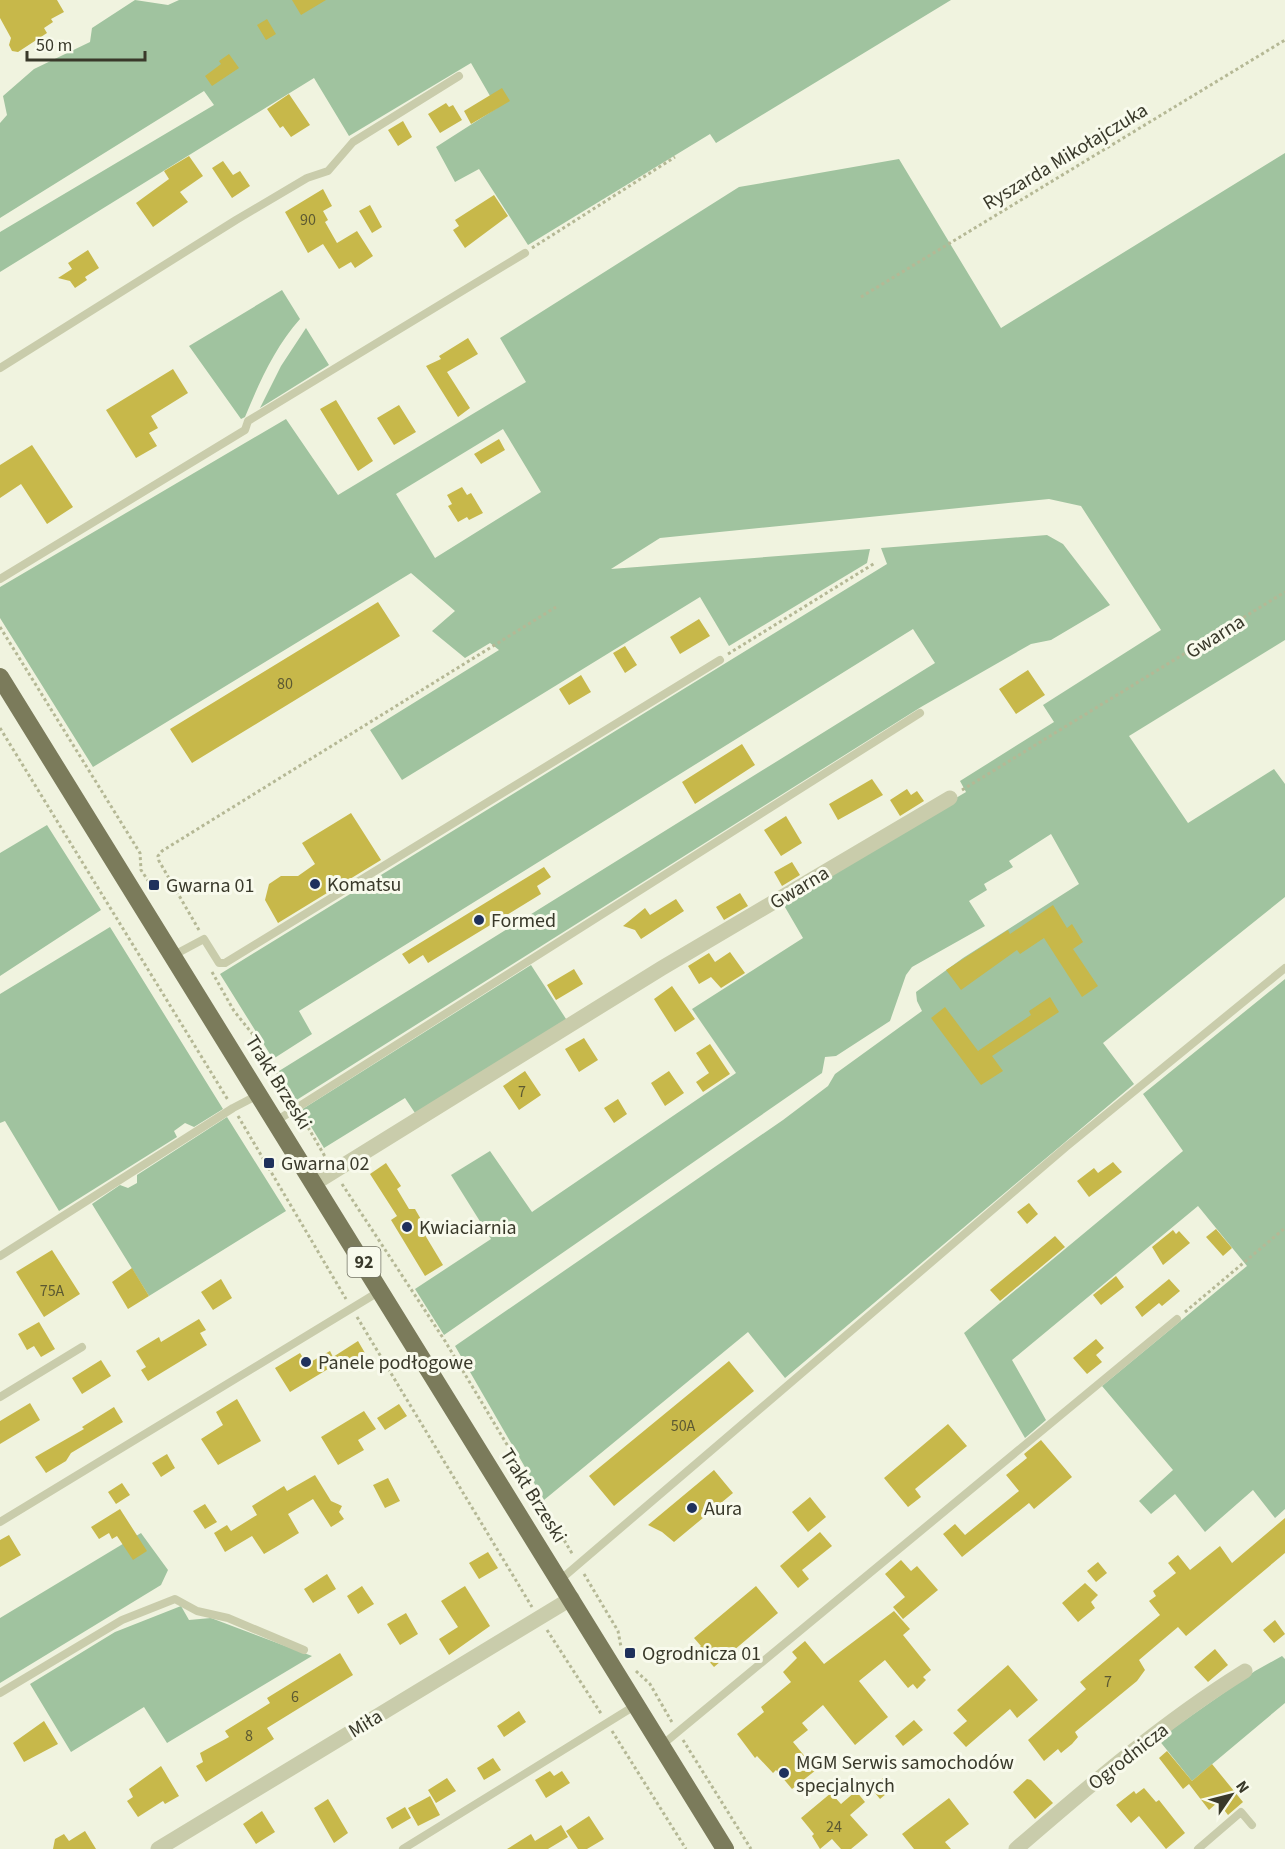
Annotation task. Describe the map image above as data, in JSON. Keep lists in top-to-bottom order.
{
  "streets": {
    "main road": ["Trakt Brzeski", "92"],
    "street": ["Gwarna", "Miła", "Ogrodnicza"],
    "path": ["Ryszarda Mikołajczuka"]
  },
  "crossings": [
    ["Gwarna", "Trakt Brzeski"],
    ["Trakt Brzeski", "Miła"]
  ],
  "places": {
    "other": [
      "Komatsu",
      "Formed",
      "Kwiaciarnia",
      "Panele podłogowe",
      "Aura",
      "MGM Serwis samochodów specjalnych"
    ],
    "transit": ["Gwarna 01", "Gwarna 02", "Ogrodnicza 01"]
  },
  "house_numbers": [
    "90",
    "80",
    "7",
    "75A",
    "50A",
    "7",
    "6",
    "8",
    "24"
  ],
  "scale_bar": "50 m",
  "north": "top right"
}
